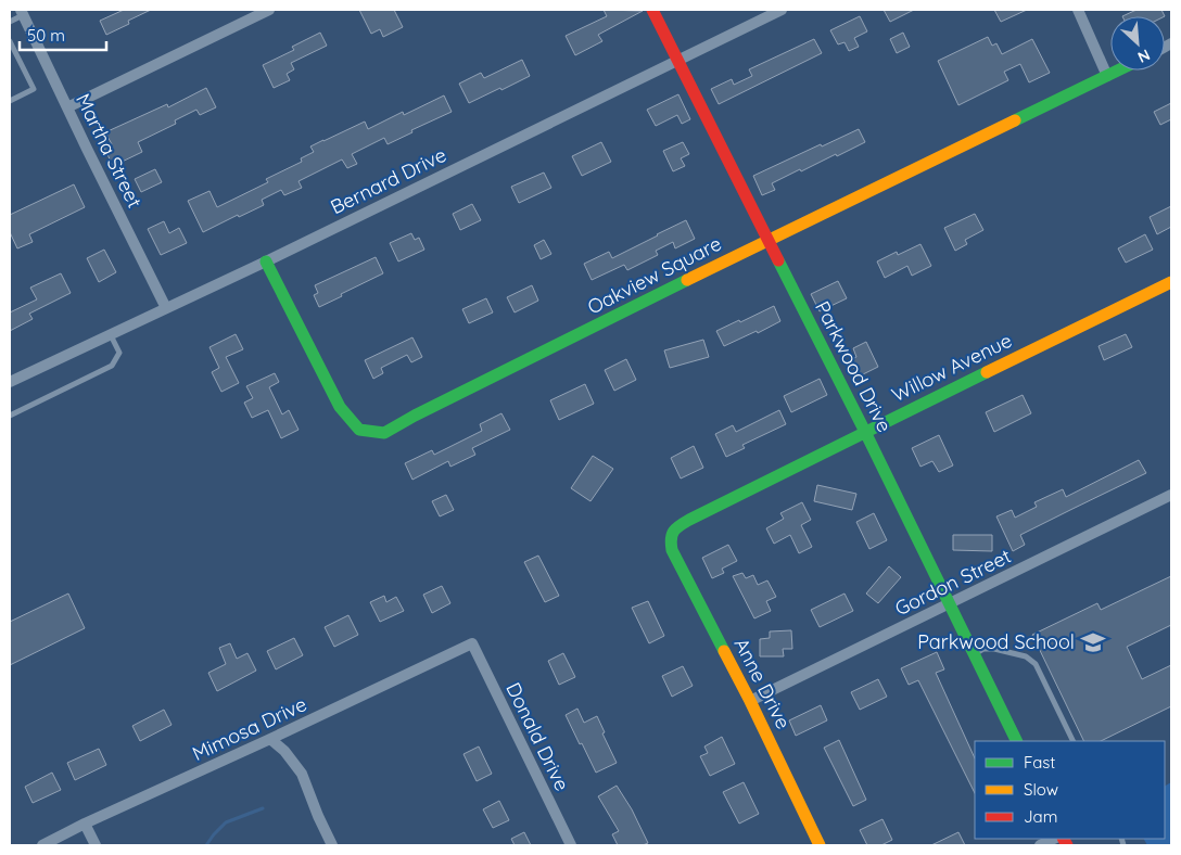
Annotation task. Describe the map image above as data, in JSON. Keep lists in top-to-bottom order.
{
  "streets": {
    "street": [
      "Martha Street",
      "Bernard Drive",
      "Oakview Square",
      "Parkwood Drive",
      "Willow Avenue",
      "Gordon Street",
      "Anne Drive",
      "Mimosa Drive",
      "Donald Drive"
    ]
  },
  "crossings": [
    ["Martha Street", "Bernard Drive"],
    ["Bernard Drive", "Oakview Square"],
    ["Bernard Drive", "Parkwood Drive"],
    ["Oakview Square", "Parkwood Drive"],
    ["Parkwood Drive", "Willow Avenue"],
    ["Parkwood Drive", "Gordon Street"],
    ["Willow Avenue", "Anne Drive"],
    ["Gordon Street", "Anne Drive"],
    ["Mimosa Drive", "Donald Drive"]
  ],
  "places": {
    "school or university": ["Parkwood School"]
  },
  "legend": ["Fast", "Slow", "Jam"],
  "scale_bar": "50 m",
  "north": "bottom right"
}
